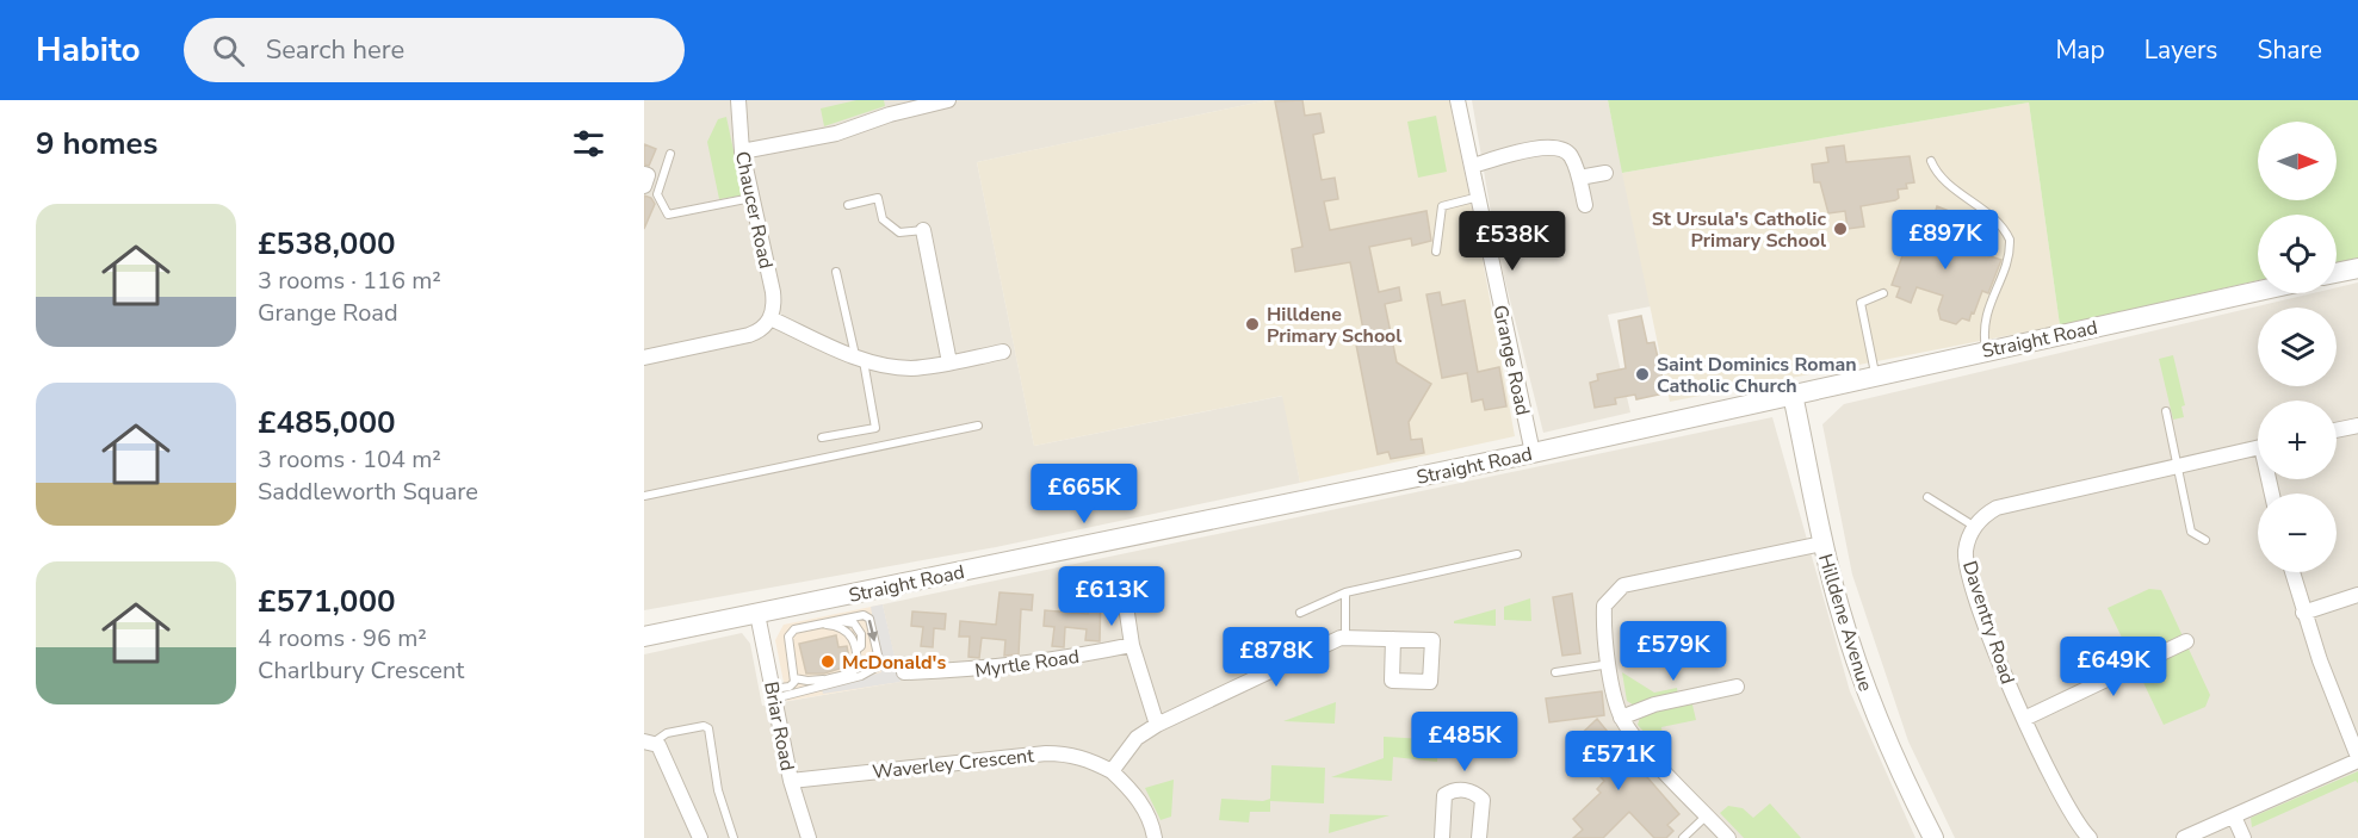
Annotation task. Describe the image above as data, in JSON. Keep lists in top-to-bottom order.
{
  "streets": {
    "street": [
      "Chaucer Road",
      "Straight Road",
      "Grange Road",
      "Hilldene Avenue",
      "Daventry Road",
      "Myrtle Road",
      "Briar Road",
      "Waverley Crescent"
    ]
  },
  "crossings": [
    ["Straight Road", "Grange Road"],
    ["Straight Road", "Hilldene Avenue"],
    ["Straight Road", "Briar Road"],
    ["Briar Road", "Waverley Crescent"]
  ],
  "places": [
    "St Ursula's Catholic Primary School",
    "Hilldene Primary School",
    "Saint Dominics Roman Catholic Church",
    "McDonald's"
  ],
  "north": "right",
  "page": {
    "header": "Habito",
    "search": "Search here",
    "nav": ["Map", "Layers", "Share"],
    "heading": "9 homes",
    "map_buttons": ["+", "−"],
    "list": [
      {
        "name": "£538,000",
        "note": "3 rooms · 116 m² · Grange Road"
      },
      {
        "name": "£485,000",
        "note": "3 rooms · 104 m² · Saddleworth Square"
      },
      {
        "name": "£571,000",
        "note": "4 rooms · 96 m² · Charlbury Crescent"
      }
    ],
    "price": [
      "£897K",
      "£538K",
      "£665K",
      "£613K",
      "£579K",
      "£878K",
      "£649K",
      "£485K",
      "£571K"
    ]
  }
}
